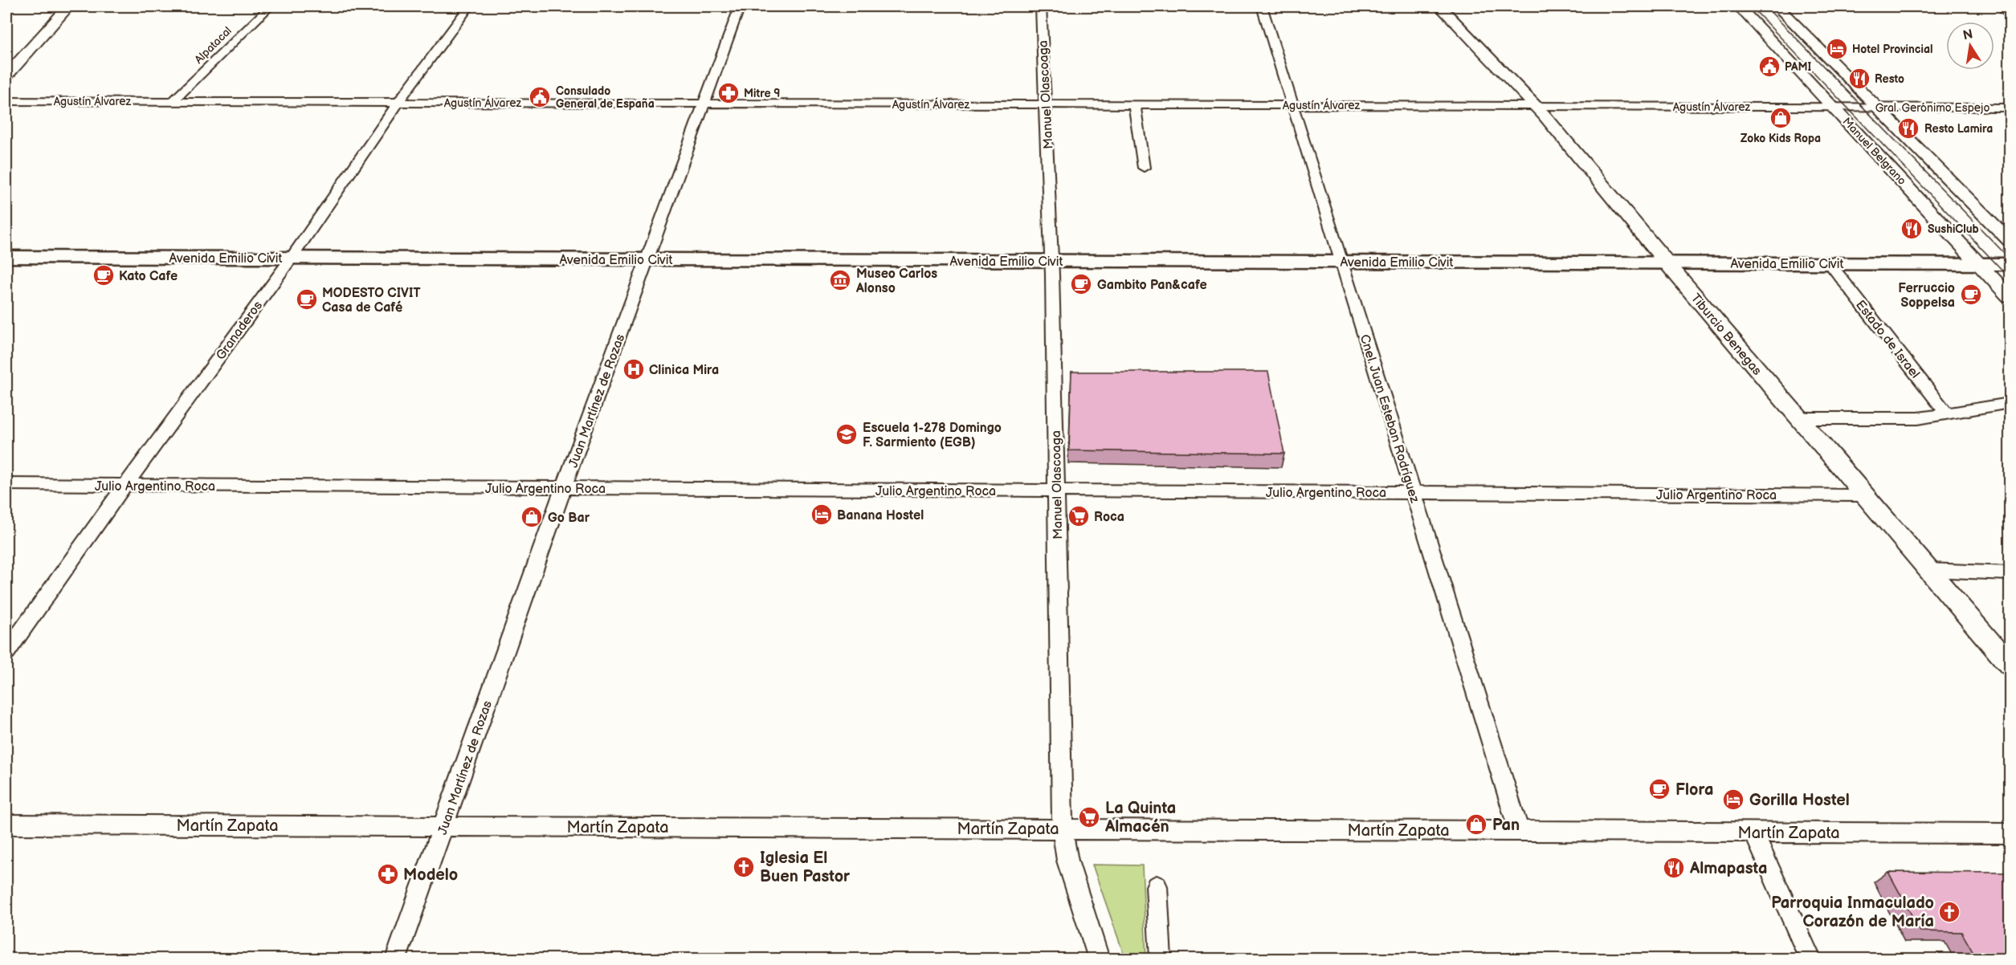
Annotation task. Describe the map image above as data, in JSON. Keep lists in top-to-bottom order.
{
  "streets": {
    "main road": ["Avenida Emilio Civit"],
    "street": [
      "Alpatacal",
      "Manuel Olascoaga",
      "Agustín Álvarez",
      "Gral. Gerónimo Espejo",
      "Manuel Belgrano",
      "Granaderos",
      "Tiburcio Benegas",
      "Estado de Israel",
      "Juan Martínez de Rozas",
      "Cnel. Juan Esteban Rodríguez",
      "Julio Argentino Roca",
      "Martín Zapata"
    ]
  },
  "crossings": [
    ["Alpatacal", "Agustín Álvarez"],
    ["Manuel Olascoaga", "Agustín Álvarez"],
    ["Manuel Olascoaga", "Avenida Emilio Civit"],
    ["Manuel Olascoaga", "Julio Argentino Roca"],
    ["Manuel Olascoaga", "Martín Zapata"],
    ["Agustín Álvarez", "Gral. Gerónimo Espejo"],
    ["Agustín Álvarez", "Manuel Belgrano"],
    ["Agustín Álvarez", "Granaderos"],
    ["Agustín Álvarez", "Tiburcio Benegas"],
    ["Agustín Álvarez", "Juan Martínez de Rozas"],
    ["Agustín Álvarez", "Cnel. Juan Esteban Rodríguez"],
    ["Manuel Belgrano", "Avenida Emilio Civit"],
    ["Avenida Emilio Civit", "Granaderos"],
    ["Avenida Emilio Civit", "Tiburcio Benegas"],
    ["Avenida Emilio Civit", "Estado de Israel"],
    ["Avenida Emilio Civit", "Juan Martínez de Rozas"],
    ["Avenida Emilio Civit", "Cnel. Juan Esteban Rodríguez"],
    ["Granaderos", "Julio Argentino Roca"],
    ["Tiburcio Benegas", "Julio Argentino Roca"],
    ["Juan Martínez de Rozas", "Julio Argentino Roca"],
    ["Juan Martínez de Rozas", "Martín Zapata"],
    ["Cnel. Juan Esteban Rodríguez", "Julio Argentino Roca"],
    ["Cnel. Juan Esteban Rodríguez", "Martín Zapata"]
  ],
  "places": {
    "hotel": ["Hotel Provincial", "Banana Hostel", "Gorilla Hostel"],
    "public building": ["PAMI", "Consulado General de España"],
    "restaurant": [
      "Resto",
      "Resto Lamira",
      "SushiClub",
      "Almapasta"
    ],
    "pharmacy": ["Mitre 9", "Modelo"],
    "shop": ["Zoko Kids Ropa", "Go Bar", "Pan"],
    "cafe": [
      "Kato Cafe",
      "Gambito Pan&cafe",
      "Ferruccio Soppelsa",
      "MODESTO CIVIT Casa de Café",
      "Flora"
    ],
    "museum": ["Museo Carlos Alonso"],
    "hospital": ["Clinica Mira"],
    "school or university": ["Escuela 1-278 Domingo F. Sarmiento (EGB)"],
    "supermarket": ["Roca", "La Quinta Almacén"],
    "church": ["Iglesia El Buen Pastor", "Parroquia Inmaculado Corazón de María"]
  },
  "north": "top"
}
